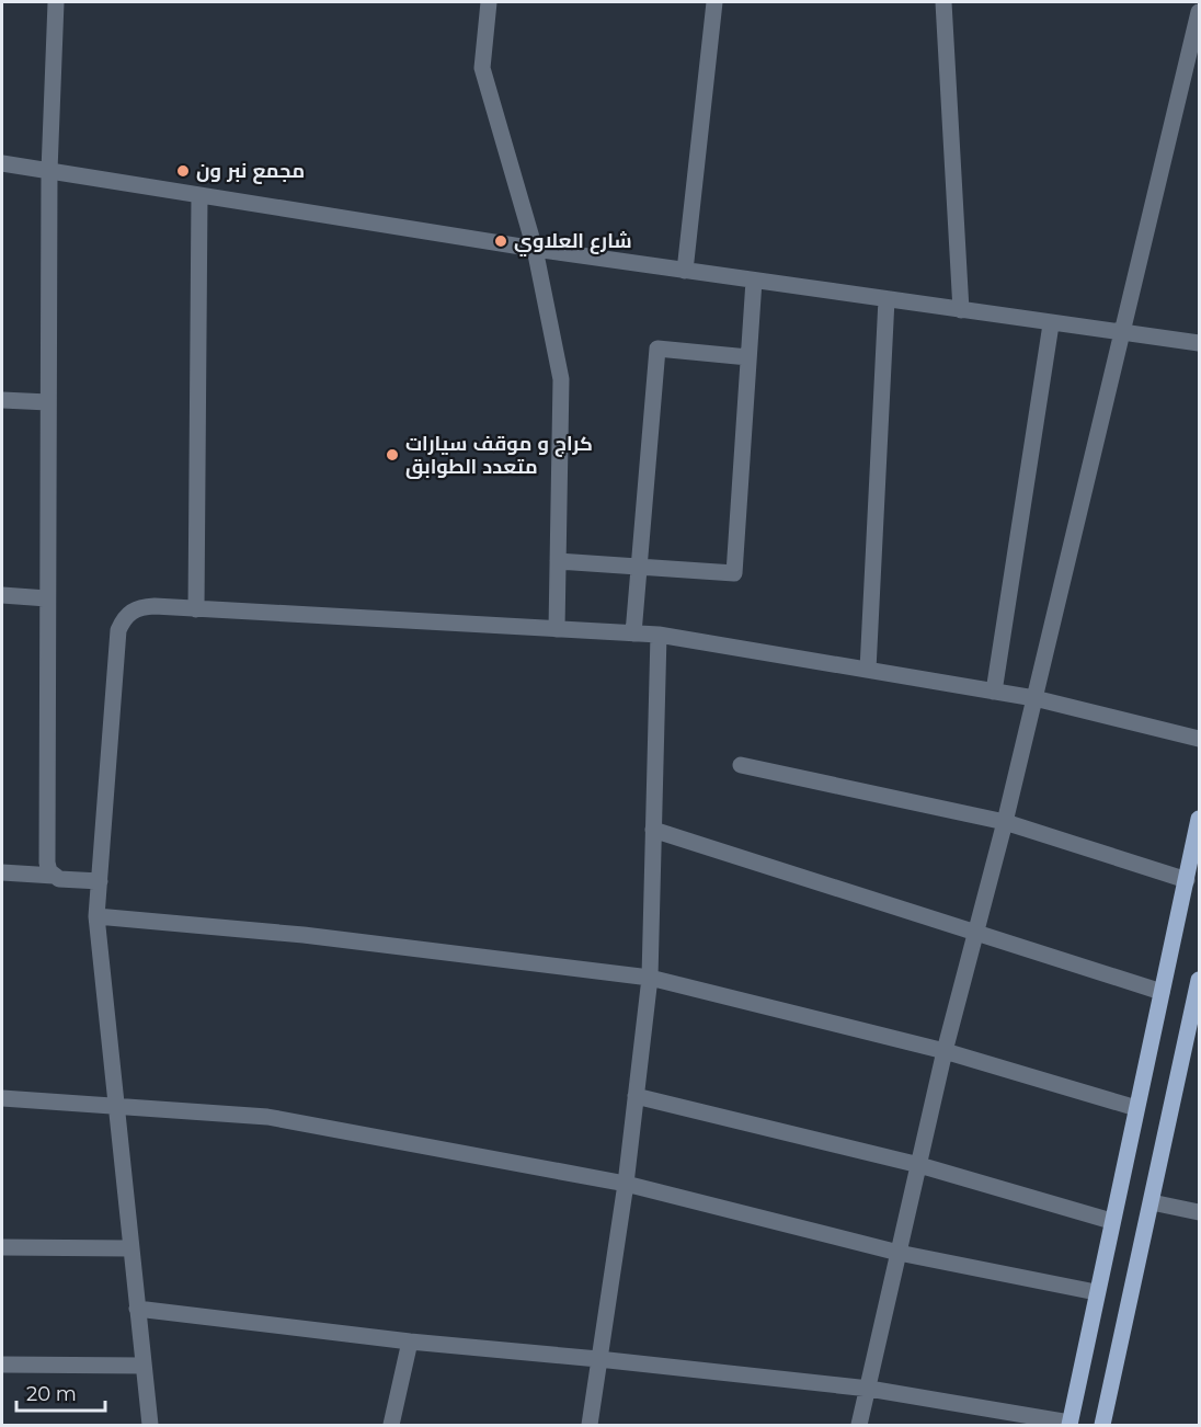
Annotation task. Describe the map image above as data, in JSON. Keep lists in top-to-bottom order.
{
  "places": ["مجمع نبر ون", "شارع العلاوي", "كراج و موقف سيارات متعدد الطوابق"],
  "scale_bar": "20 m"
}
